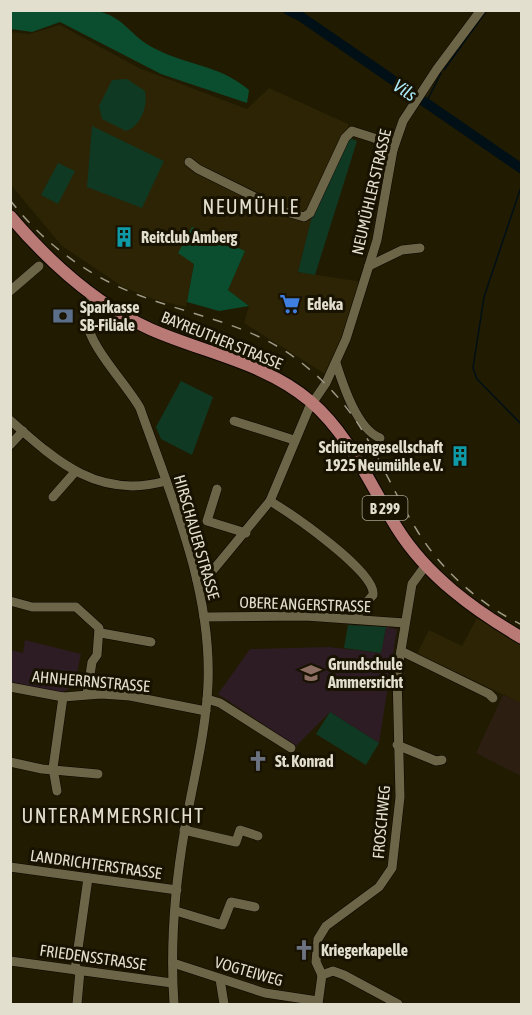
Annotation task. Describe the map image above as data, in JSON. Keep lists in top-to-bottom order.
{
  "streets": {
    "main road": ["BAYREUTHER STRASSE", "B 299"],
    "street": [
      "NEUMÜHLER STRASSE",
      "HIRSCHAUER STRASSE",
      "OBERE ANGERSTRASSE",
      "AHNHERRNSTRASSE",
      "FROSCHWEG",
      "LANDRICHTERSTRASSE",
      "FRIEDENSSTRASSE",
      "VOGTEIWEG"
    ]
  },
  "crossings": [
    ["NEUMÜHLER STRASSE", "BAYREUTHER STRASSE"],
    ["NEUMÜHLER STRASSE", "HIRSCHAUER STRASSE"],
    ["BAYREUTHER STRASSE", "HIRSCHAUER STRASSE"],
    ["BAYREUTHER STRASSE", "FROSCHWEG"],
    ["HIRSCHAUER STRASSE", "OBERE ANGERSTRASSE"],
    ["HIRSCHAUER STRASSE", "AHNHERRNSTRASSE"],
    ["HIRSCHAUER STRASSE", "LANDRICHTERSTRASSE"],
    ["HIRSCHAUER STRASSE", "FRIEDENSSTRASSE"],
    ["HIRSCHAUER STRASSE", "VOGTEIWEG"],
    ["OBERE ANGERSTRASSE", "FROSCHWEG"],
    ["FROSCHWEG", "VOGTEIWEG"]
  ],
  "districts": ["NEUMÜHLE", "UNTERAMMERSRICHT"],
  "water": ["Vils"],
  "places": {
    "building": ["Reitclub Amberg", "Schützengesellschaft 1925 Neumühle e.V."],
    "supermarket": ["Edeka"],
    "bank": ["Sparkasse SB-Filiale"],
    "school or university": ["Grundschule Ammersricht"],
    "church": ["St. Konrad", "Kriegerkapelle"]
  }
}
